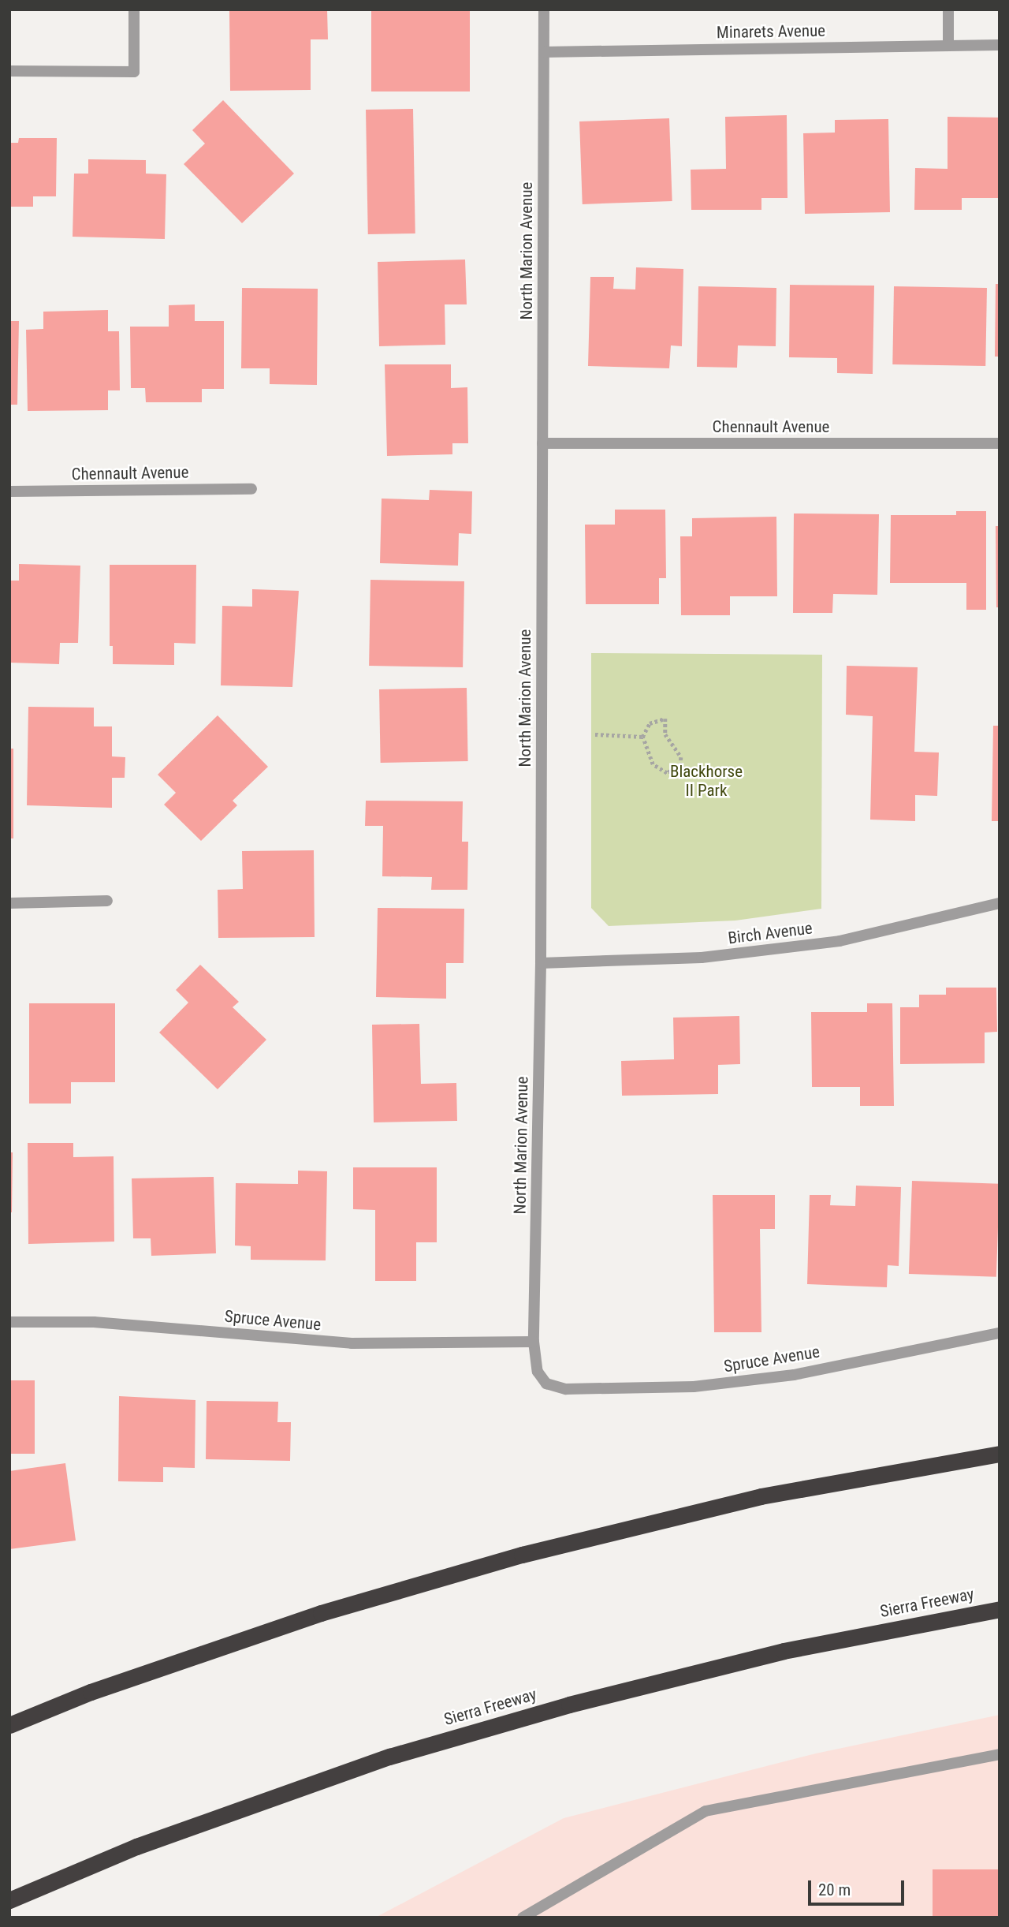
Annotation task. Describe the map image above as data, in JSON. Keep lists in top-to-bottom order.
{
  "streets": {
    "highway": ["Sierra Freeway"],
    "street": [
      "Minarets Avenue",
      "North Marion Avenue",
      "Chennault Avenue",
      "Birch Avenue",
      "Spruce Avenue"
    ]
  },
  "crossings": [
    ["Minarets Avenue", "North Marion Avenue"],
    ["North Marion Avenue", "Chennault Avenue"],
    ["North Marion Avenue", "Birch Avenue"],
    ["North Marion Avenue", "Spruce Avenue"]
  ],
  "parks": ["Blackhorse II Park"],
  "scale_bar": "20 m"
}
